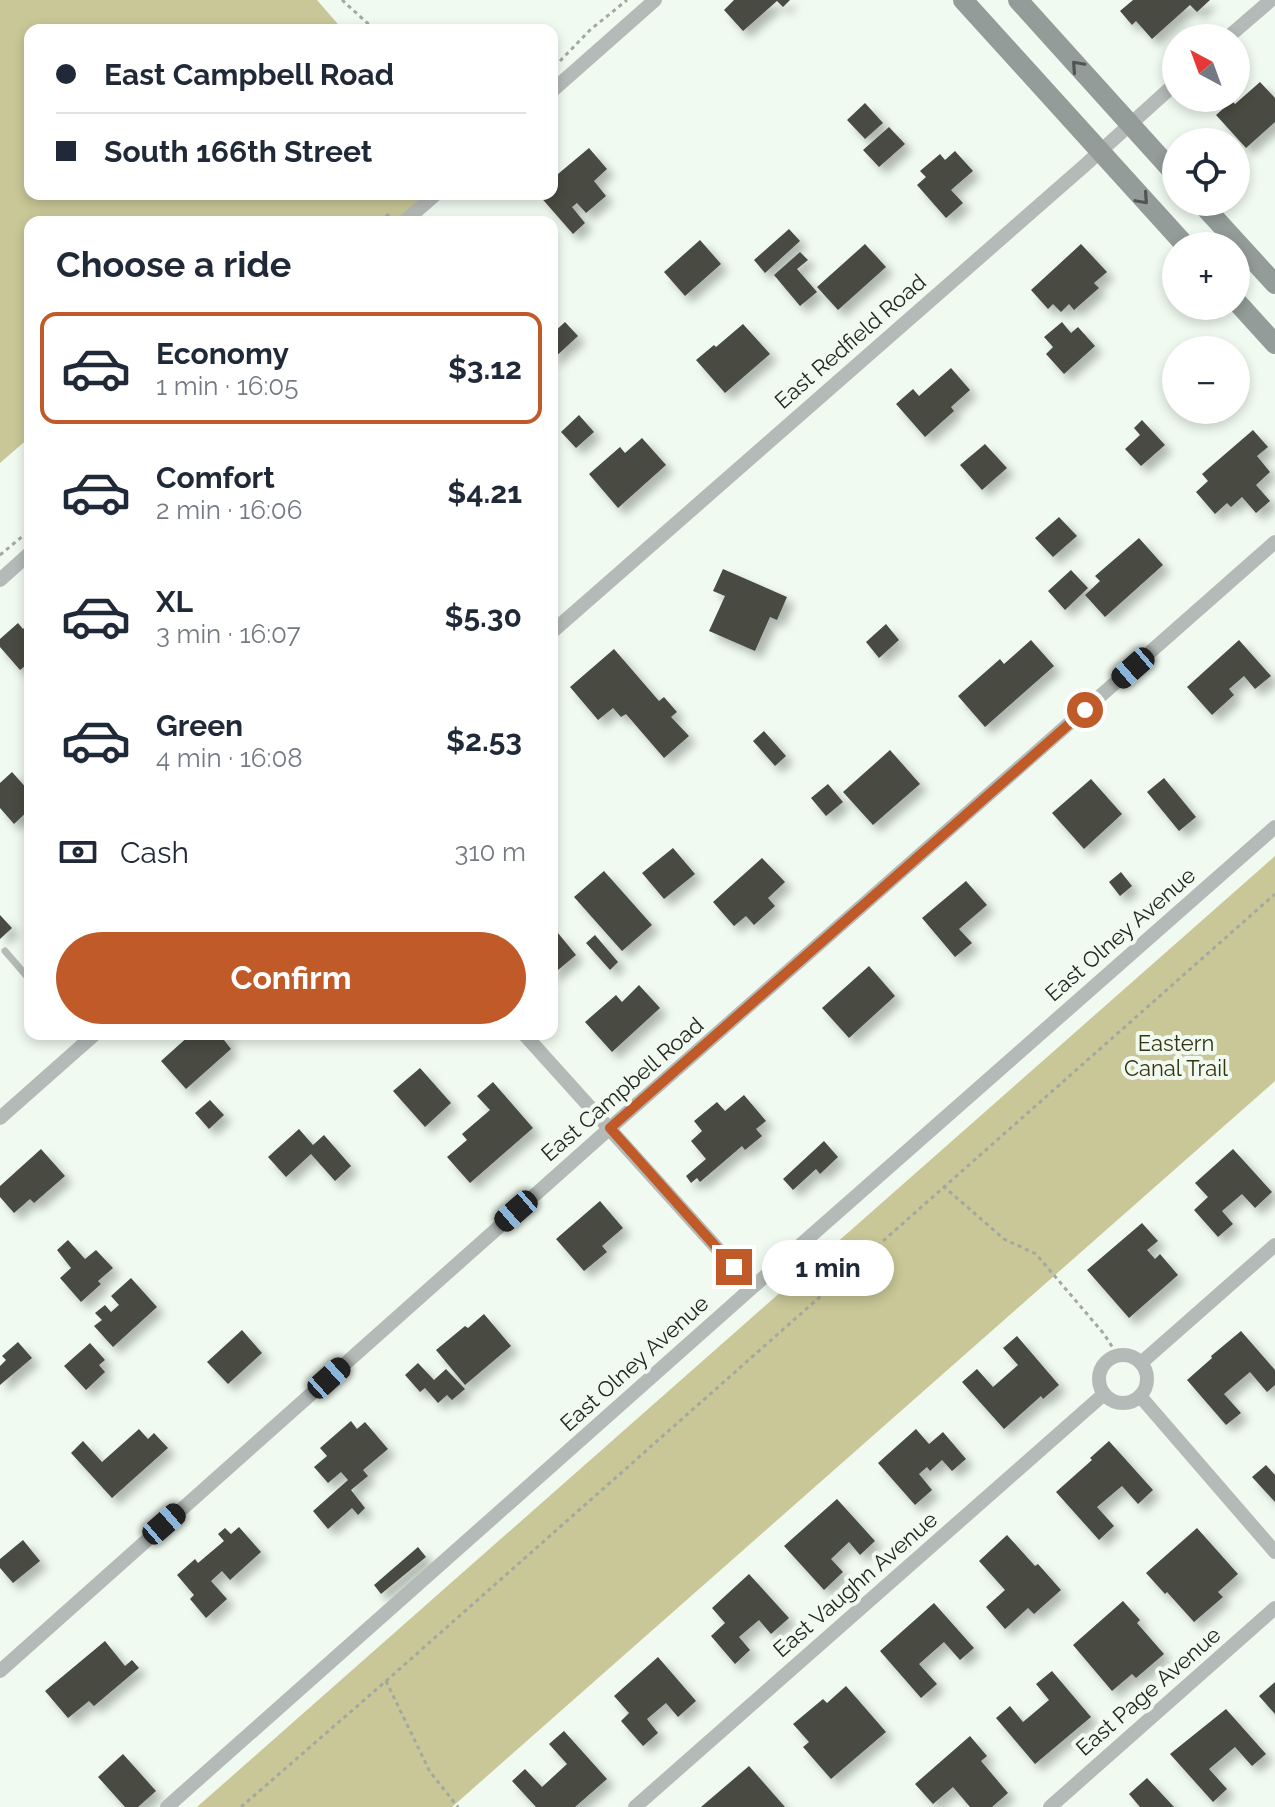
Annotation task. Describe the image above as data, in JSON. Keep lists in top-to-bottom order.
{
  "streets": {
    "street": [
      "East Redfield Road",
      "East Olney Avenue",
      "East Campbell Road",
      "East Vaughn Avenue",
      "East Page Avenue"
    ]
  },
  "parks": ["Eastern Canal Trail"],
  "north": "top left",
  "page": {
    "map_buttons": ["+", "−"],
    "banner": ["East Campbell Road", "South 166th Street"],
    "heading": "Choose a ride",
    "list": [
      {
        "name": "Economy",
        "note": "1 min · 16:05",
        "value": "$3.12"
      },
      {
        "name": "Comfort",
        "note": "2 min · 16:06",
        "value": "$4.21"
      },
      {
        "name": "XL",
        "note": "3 min · 16:07",
        "value": "$5.30"
      },
      {
        "name": "Green",
        "note": "4 min · 16:08",
        "value": "$2.53"
      }
    ],
    "pay": ["Cash", "310 m"],
    "buttons": "Confirm",
    "bubble": "1 min"
  }
}
